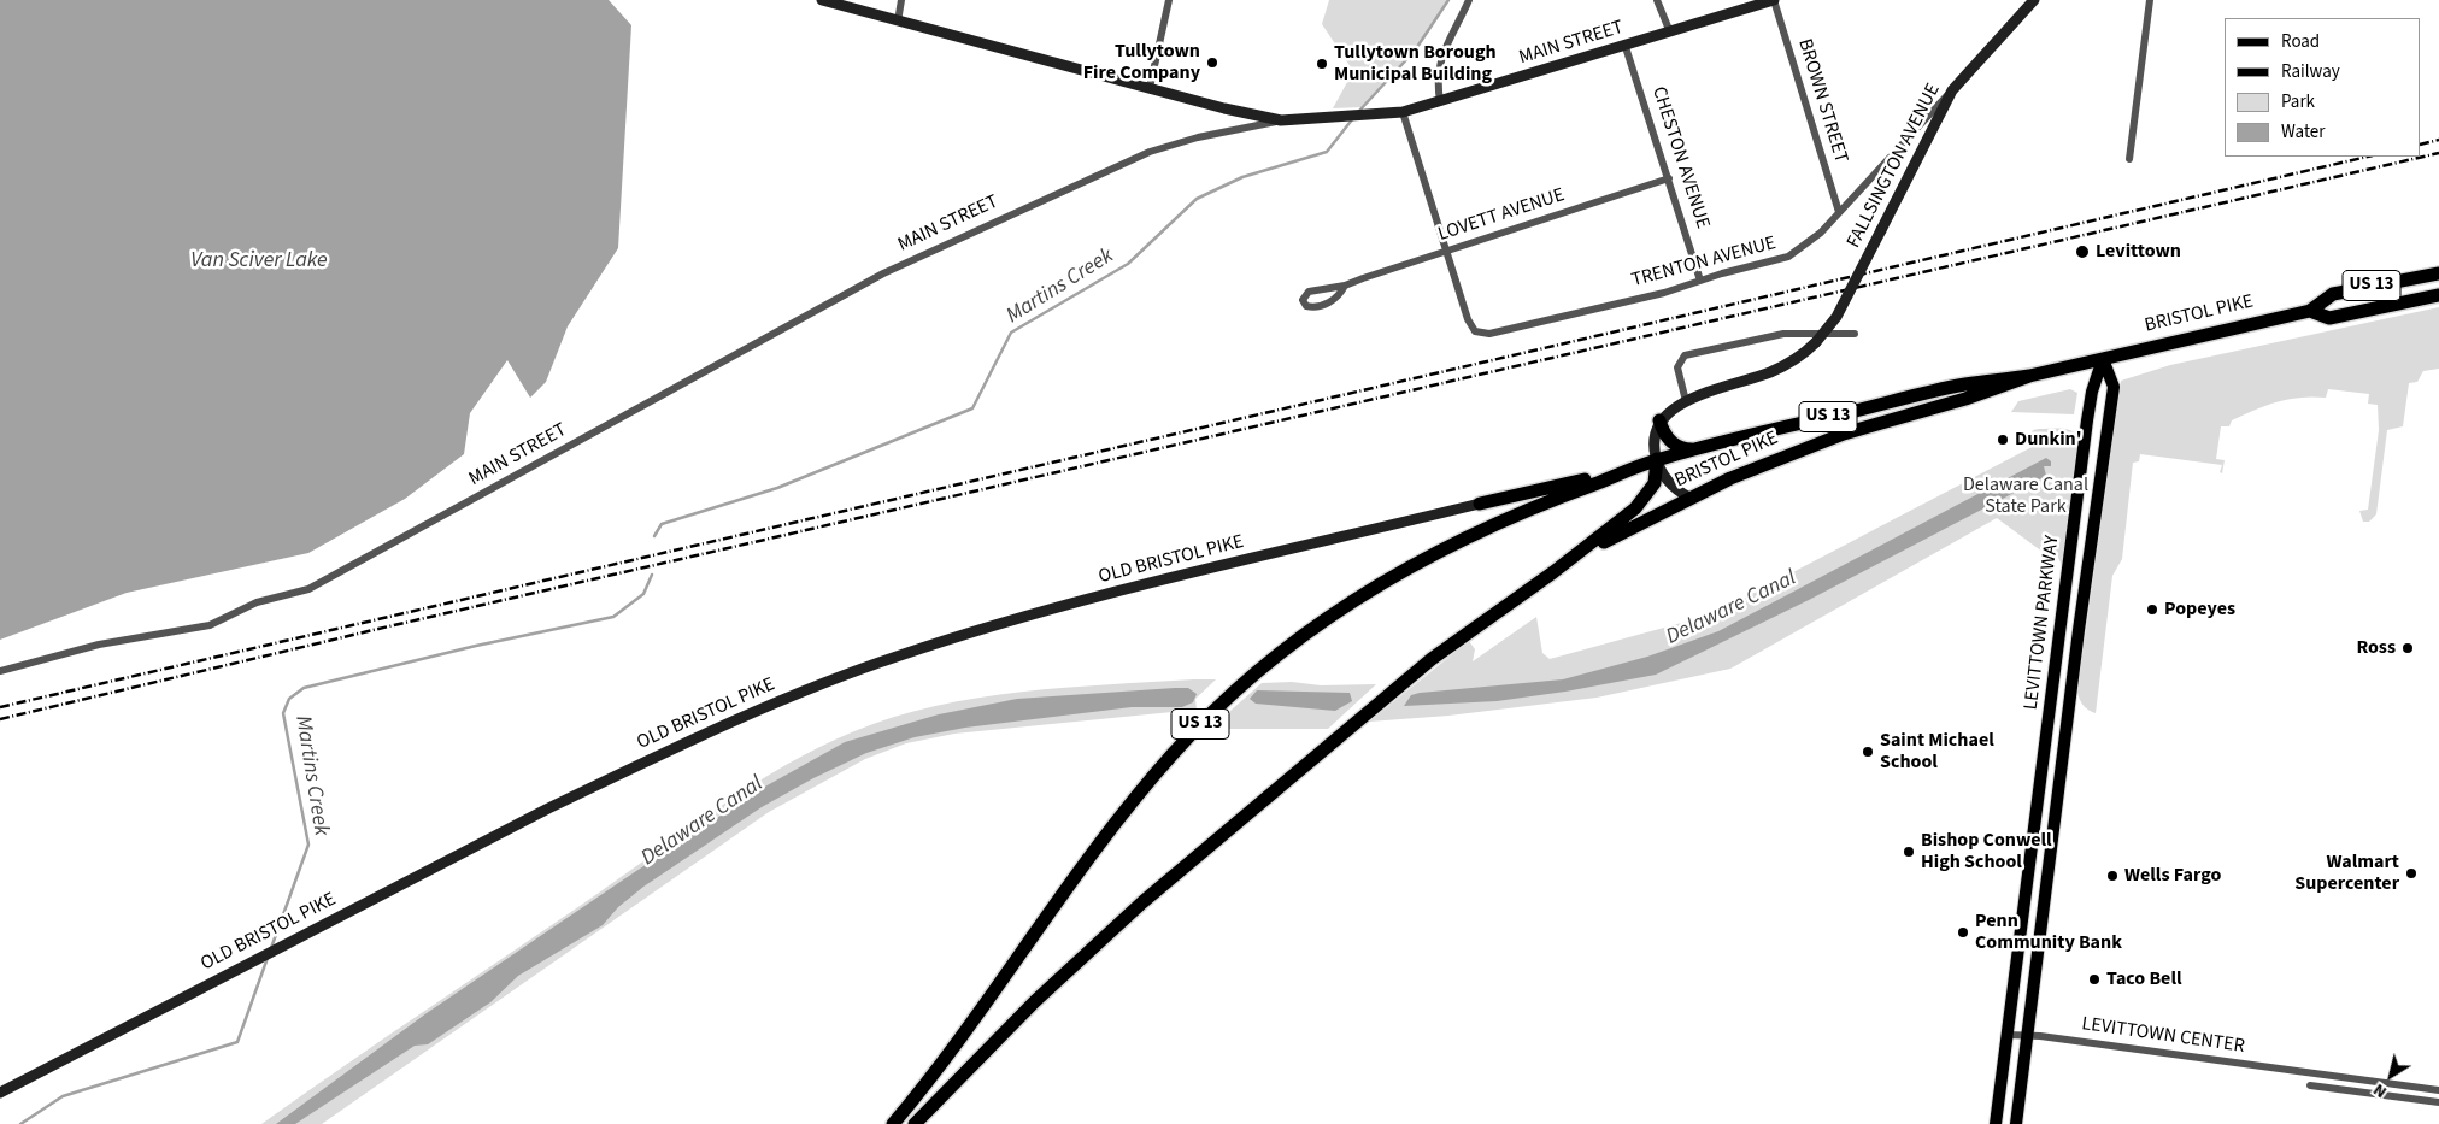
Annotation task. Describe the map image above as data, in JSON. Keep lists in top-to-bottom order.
{
  "streets": {
    "highway": ["US 13", "BRISTOL PIKE"],
    "main road": [
      "MAIN STREET",
      "FALLSINGTON AVENUE",
      "OLD BRISTOL PIKE",
      "LEVITTOWN PARKWAY"
    ],
    "street": [
      "BROWN STREET",
      "CHESTON AVENUE",
      "LOVETT AVENUE",
      "TRENTON AVENUE",
      "LEVITTOWN CENTER"
    ]
  },
  "crossings": [
    ["MAIN STREET", "BROWN STREET"],
    ["MAIN STREET", "CHESTON AVENUE"],
    ["BROWN STREET", "TRENTON AVENUE"],
    ["CHESTON AVENUE", "LOVETT AVENUE"],
    ["CHESTON AVENUE", "TRENTON AVENUE"],
    ["FALLSINGTON AVENUE", "TRENTON AVENUE"],
    ["LOVETT AVENUE", "TRENTON AVENUE"],
    ["US 13", "BRISTOL PIKE"],
    ["BRISTOL PIKE", "LEVITTOWN PARKWAY"],
    ["LEVITTOWN PARKWAY", "LEVITTOWN CENTER"]
  ],
  "water": ["Van Sciver Lake", "Martins Creek", "Delaware Canal"],
  "parks": ["Delaware Canal State Park"],
  "places": [
    "Tullytown Fire Company",
    "Tullytown Borough Municipal Building",
    "Levittown",
    "Dunkin'",
    "Popeyes",
    "Ross",
    "Saint Michael School",
    "Bishop Conwell High School",
    "Walmart Supercenter",
    "Wells Fargo",
    "Penn Community Bank",
    "Taco Bell"
  ],
  "legend": [
    "Road",
    "Railway",
    "Park",
    "Water"
  ],
  "north": "bottom left"
}
